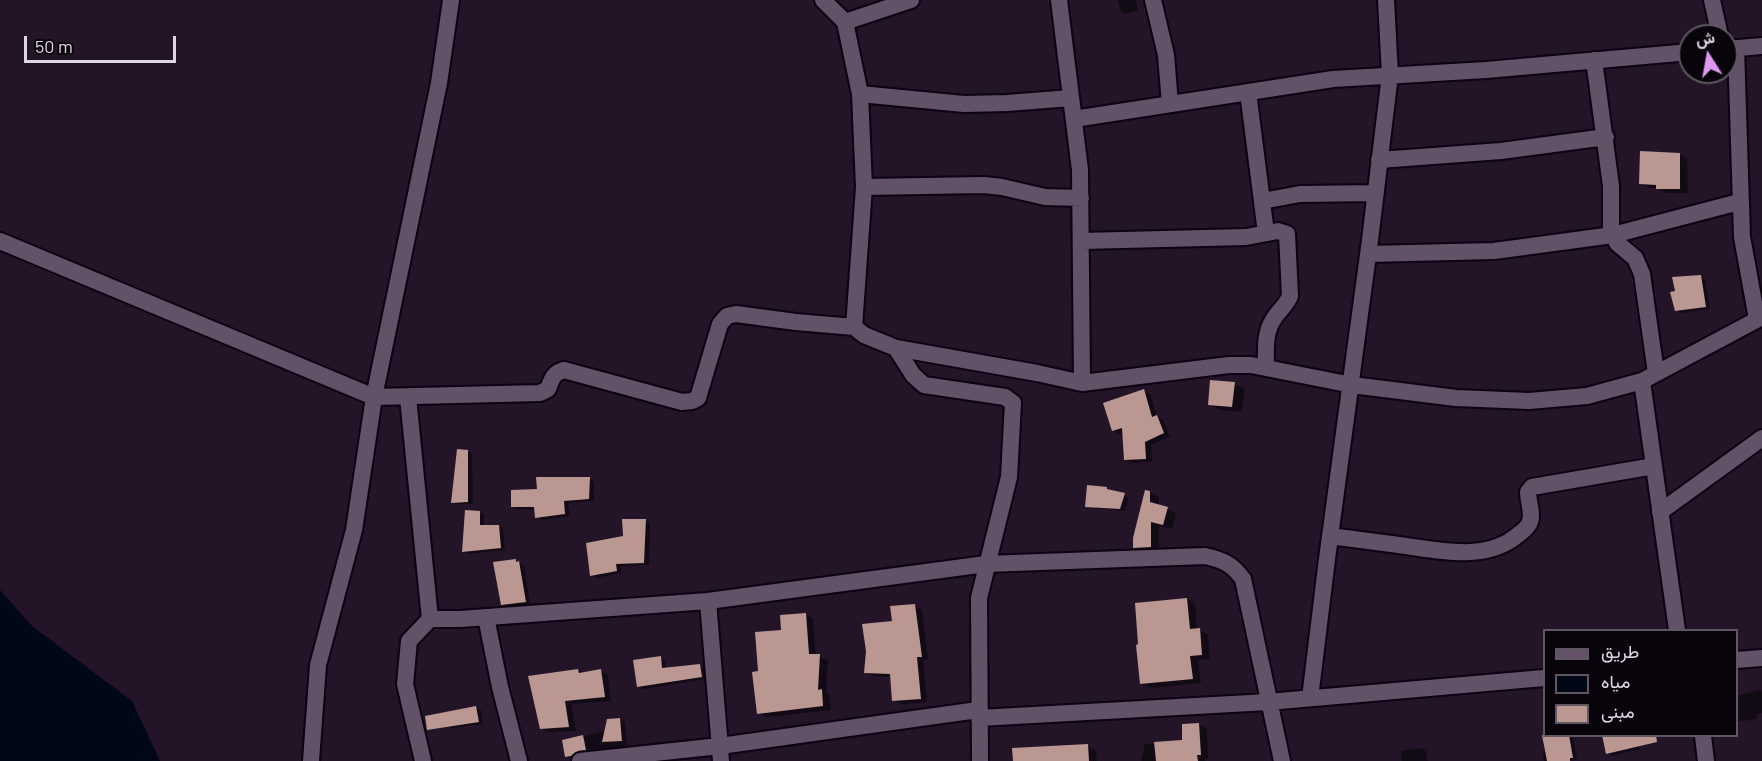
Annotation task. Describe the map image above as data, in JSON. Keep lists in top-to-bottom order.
{
  "legend": ["طريق", "مياه", "مبنى"],
  "scale_bar": "50 m",
  "north": "top"
}
